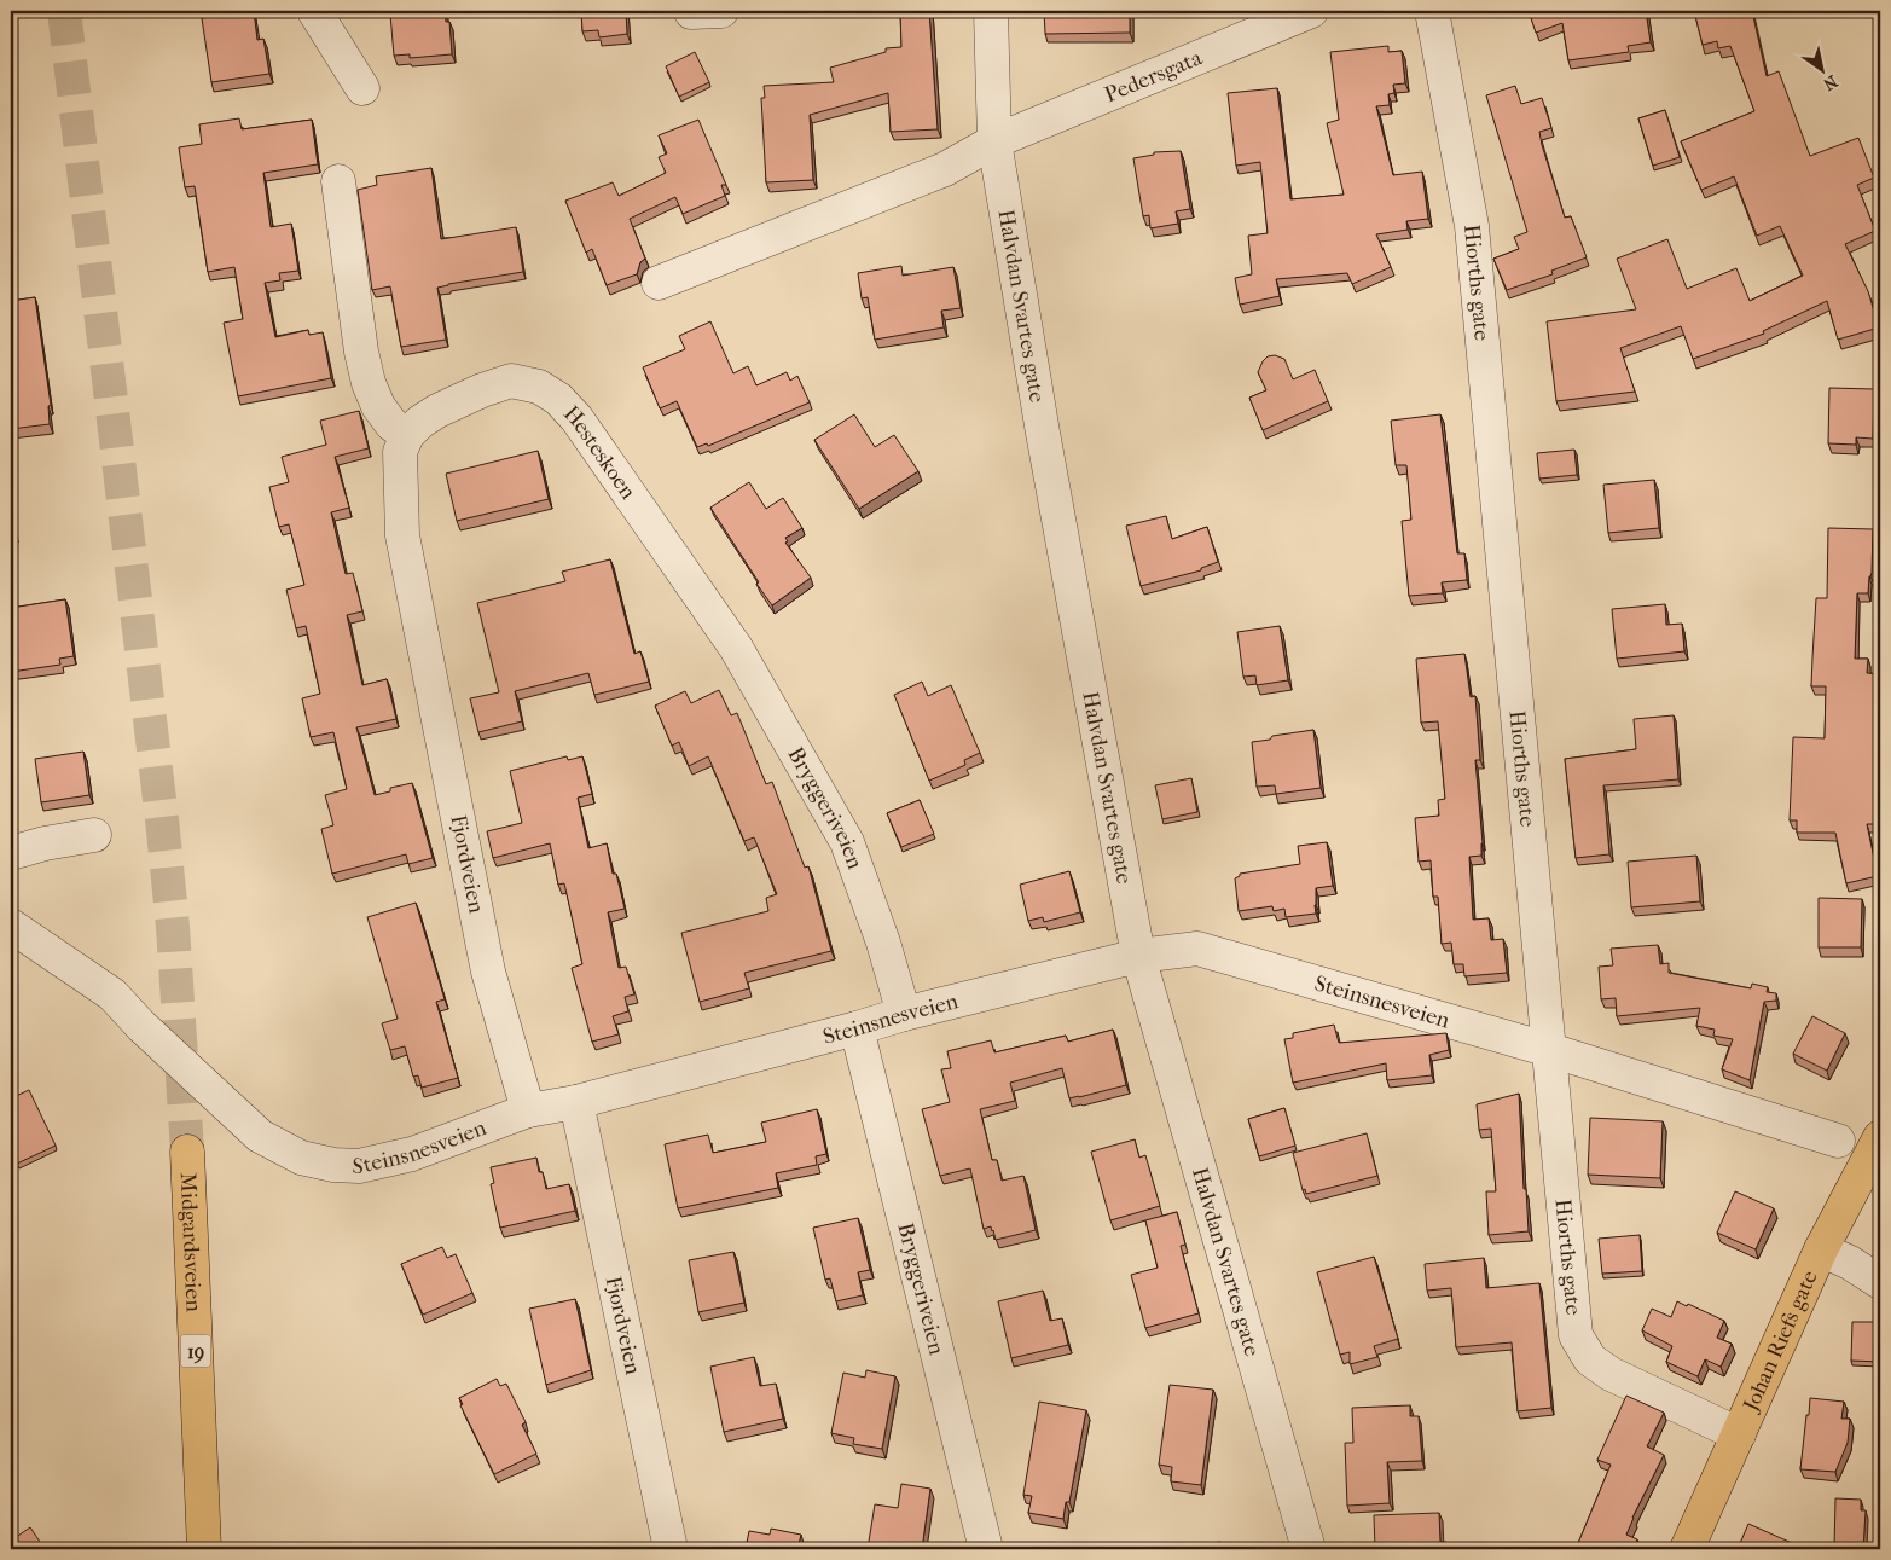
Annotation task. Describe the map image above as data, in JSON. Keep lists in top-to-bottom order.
{
  "streets": {
    "main road": ["Midgardsveien", "Johan Riefs gate", "19"],
    "street": [
      "Pedersgata",
      "Hiorths gate",
      "Halvdan Svartes gate",
      "Hesteskoen",
      "Bryggeriveien",
      "Fjordveien",
      "Steinsnesveien"
    ]
  },
  "crossings": [
    ["Pedersgata", "Halvdan Svartes gate"],
    ["Hiorths gate", "Steinsnesveien"],
    ["Hiorths gate", "Johan Riefs gate"],
    ["Halvdan Svartes gate", "Steinsnesveien"],
    ["Hesteskoen", "Bryggeriveien"],
    ["Hesteskoen", "Fjordveien"],
    ["Bryggeriveien", "Steinsnesveien"],
    ["Fjordveien", "Steinsnesveien"]
  ],
  "north": "bottom right"
}
